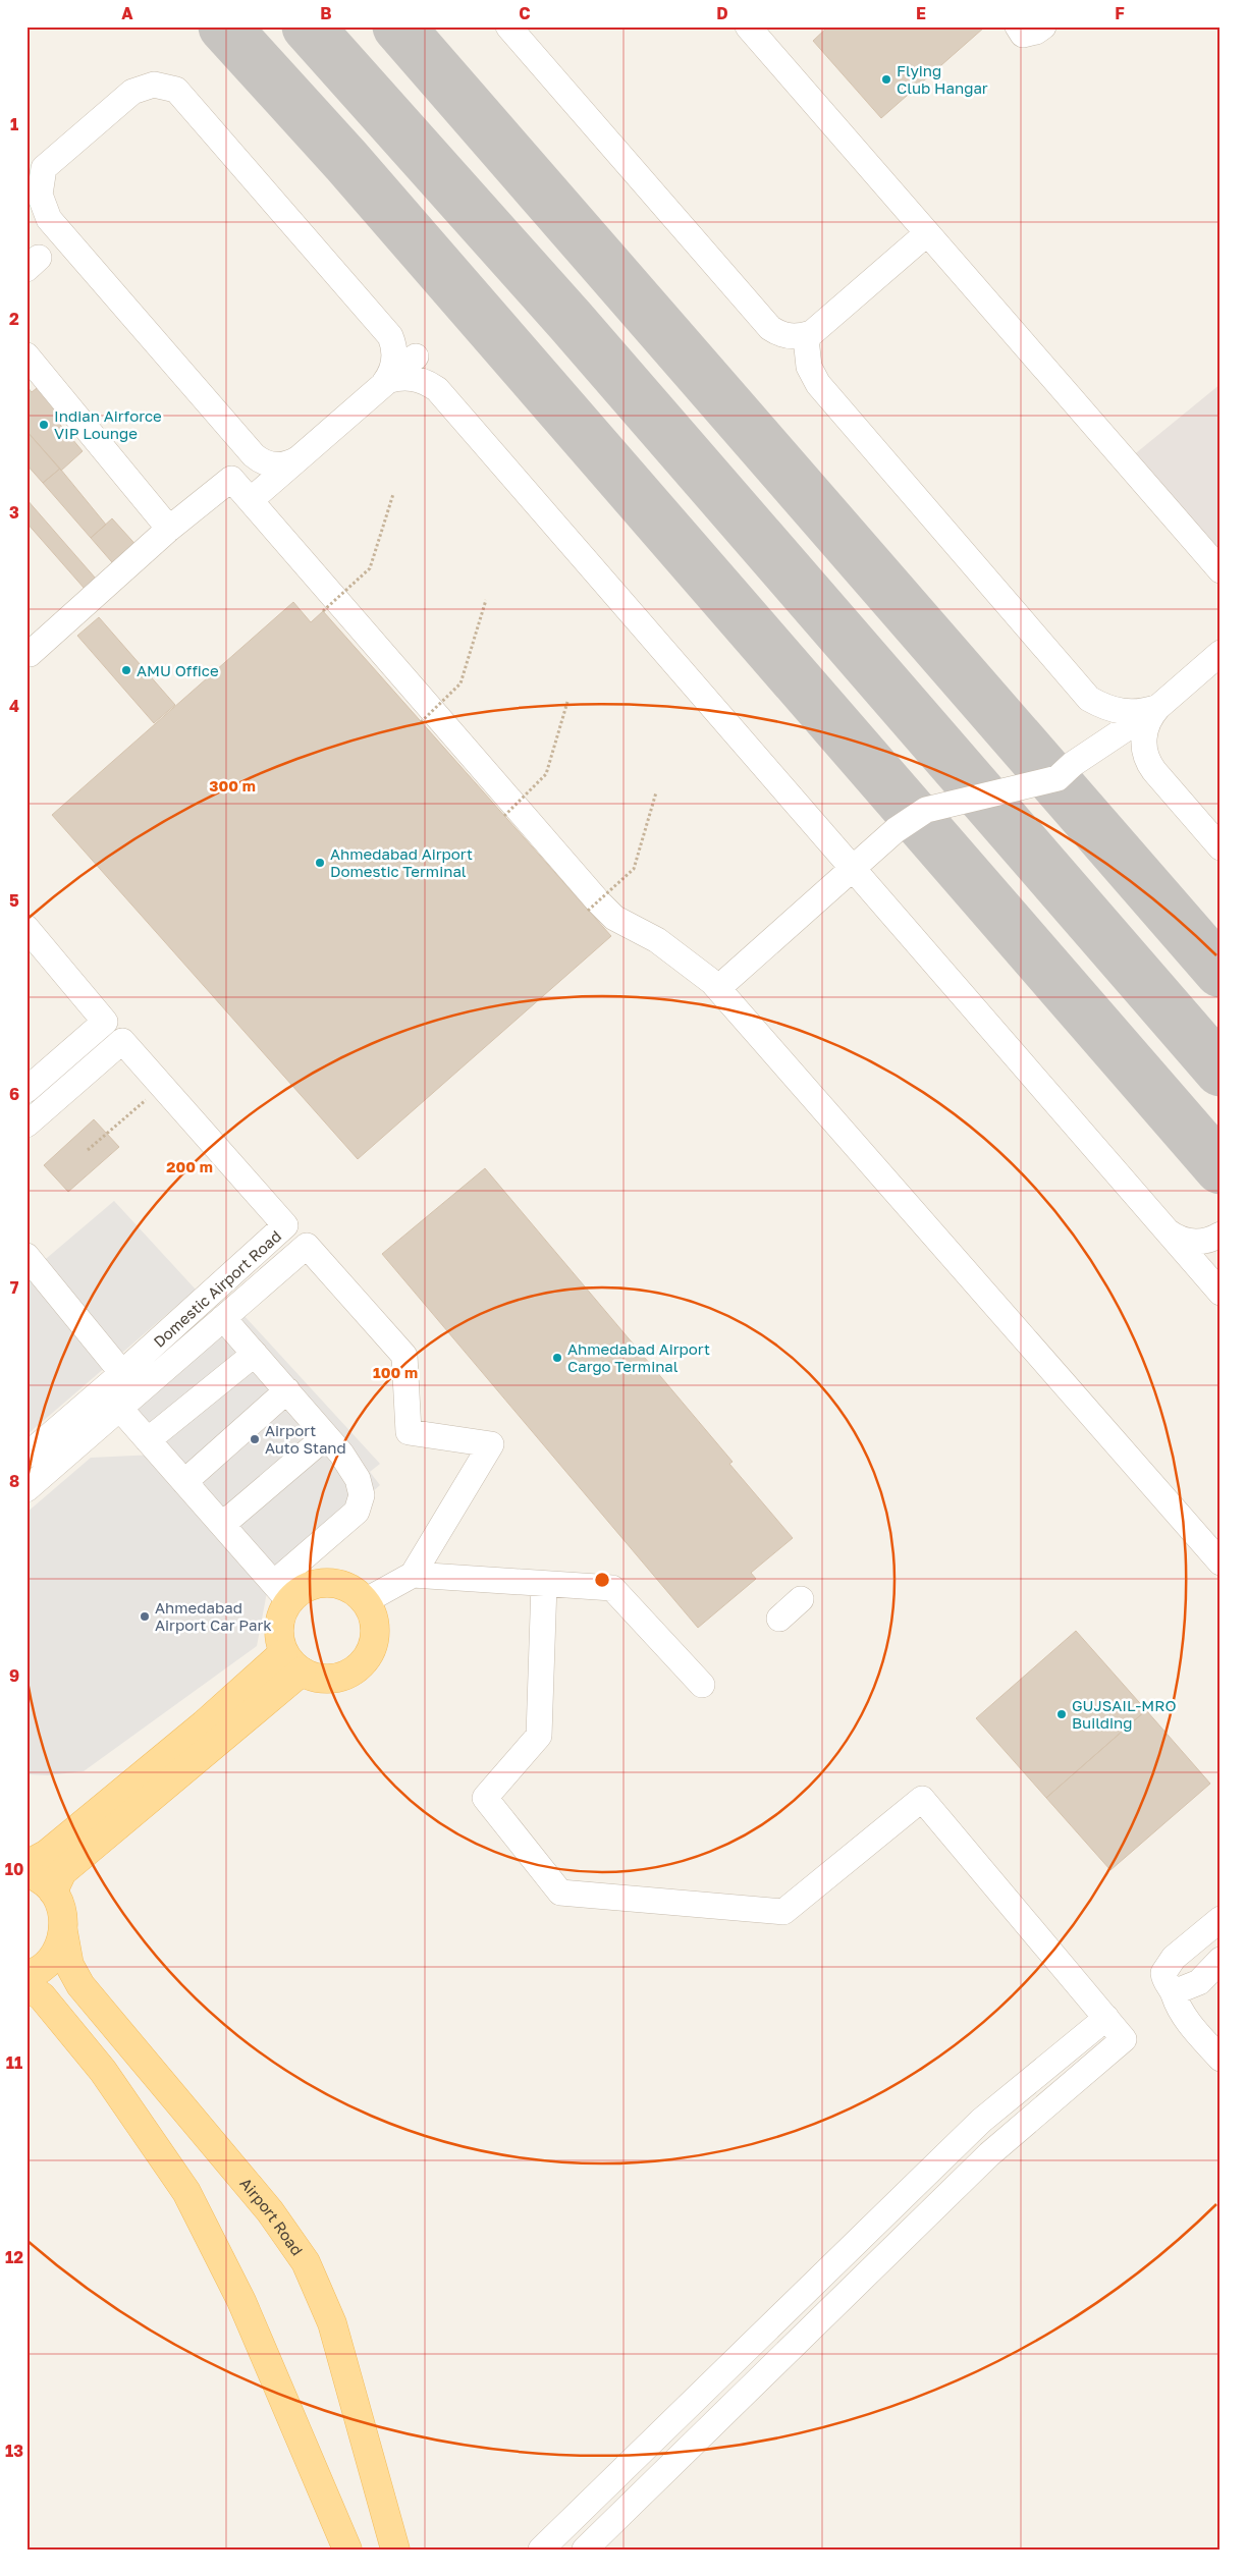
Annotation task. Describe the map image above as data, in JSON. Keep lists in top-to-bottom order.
{
  "streets": {
    "main road": ["Airport Road"],
    "street": ["Domestic Airport Road"]
  },
  "places": [
    "Flying Club Hangar",
    "Indian Airforce VIP Lounge",
    "AMU Office",
    "Ahmedabad Airport Domestic Terminal",
    "Ahmedabad Airport Cargo Terminal",
    "Airport Auto Stand",
    "Ahmedabad Airport Car Park",
    "GUJSAIL-MRO Building"
  ],
  "grid": {
    "columns": [
      "A",
      "B",
      "C",
      "D",
      "E",
      "F"
    ],
    "rows": [
      "1",
      "2",
      "3",
      "4",
      "5",
      "6",
      "7",
      "8",
      "9",
      "10",
      "11",
      "12",
      "13"
    ]
  },
  "rings": ["300 m", "200 m", "100 m"]
}
